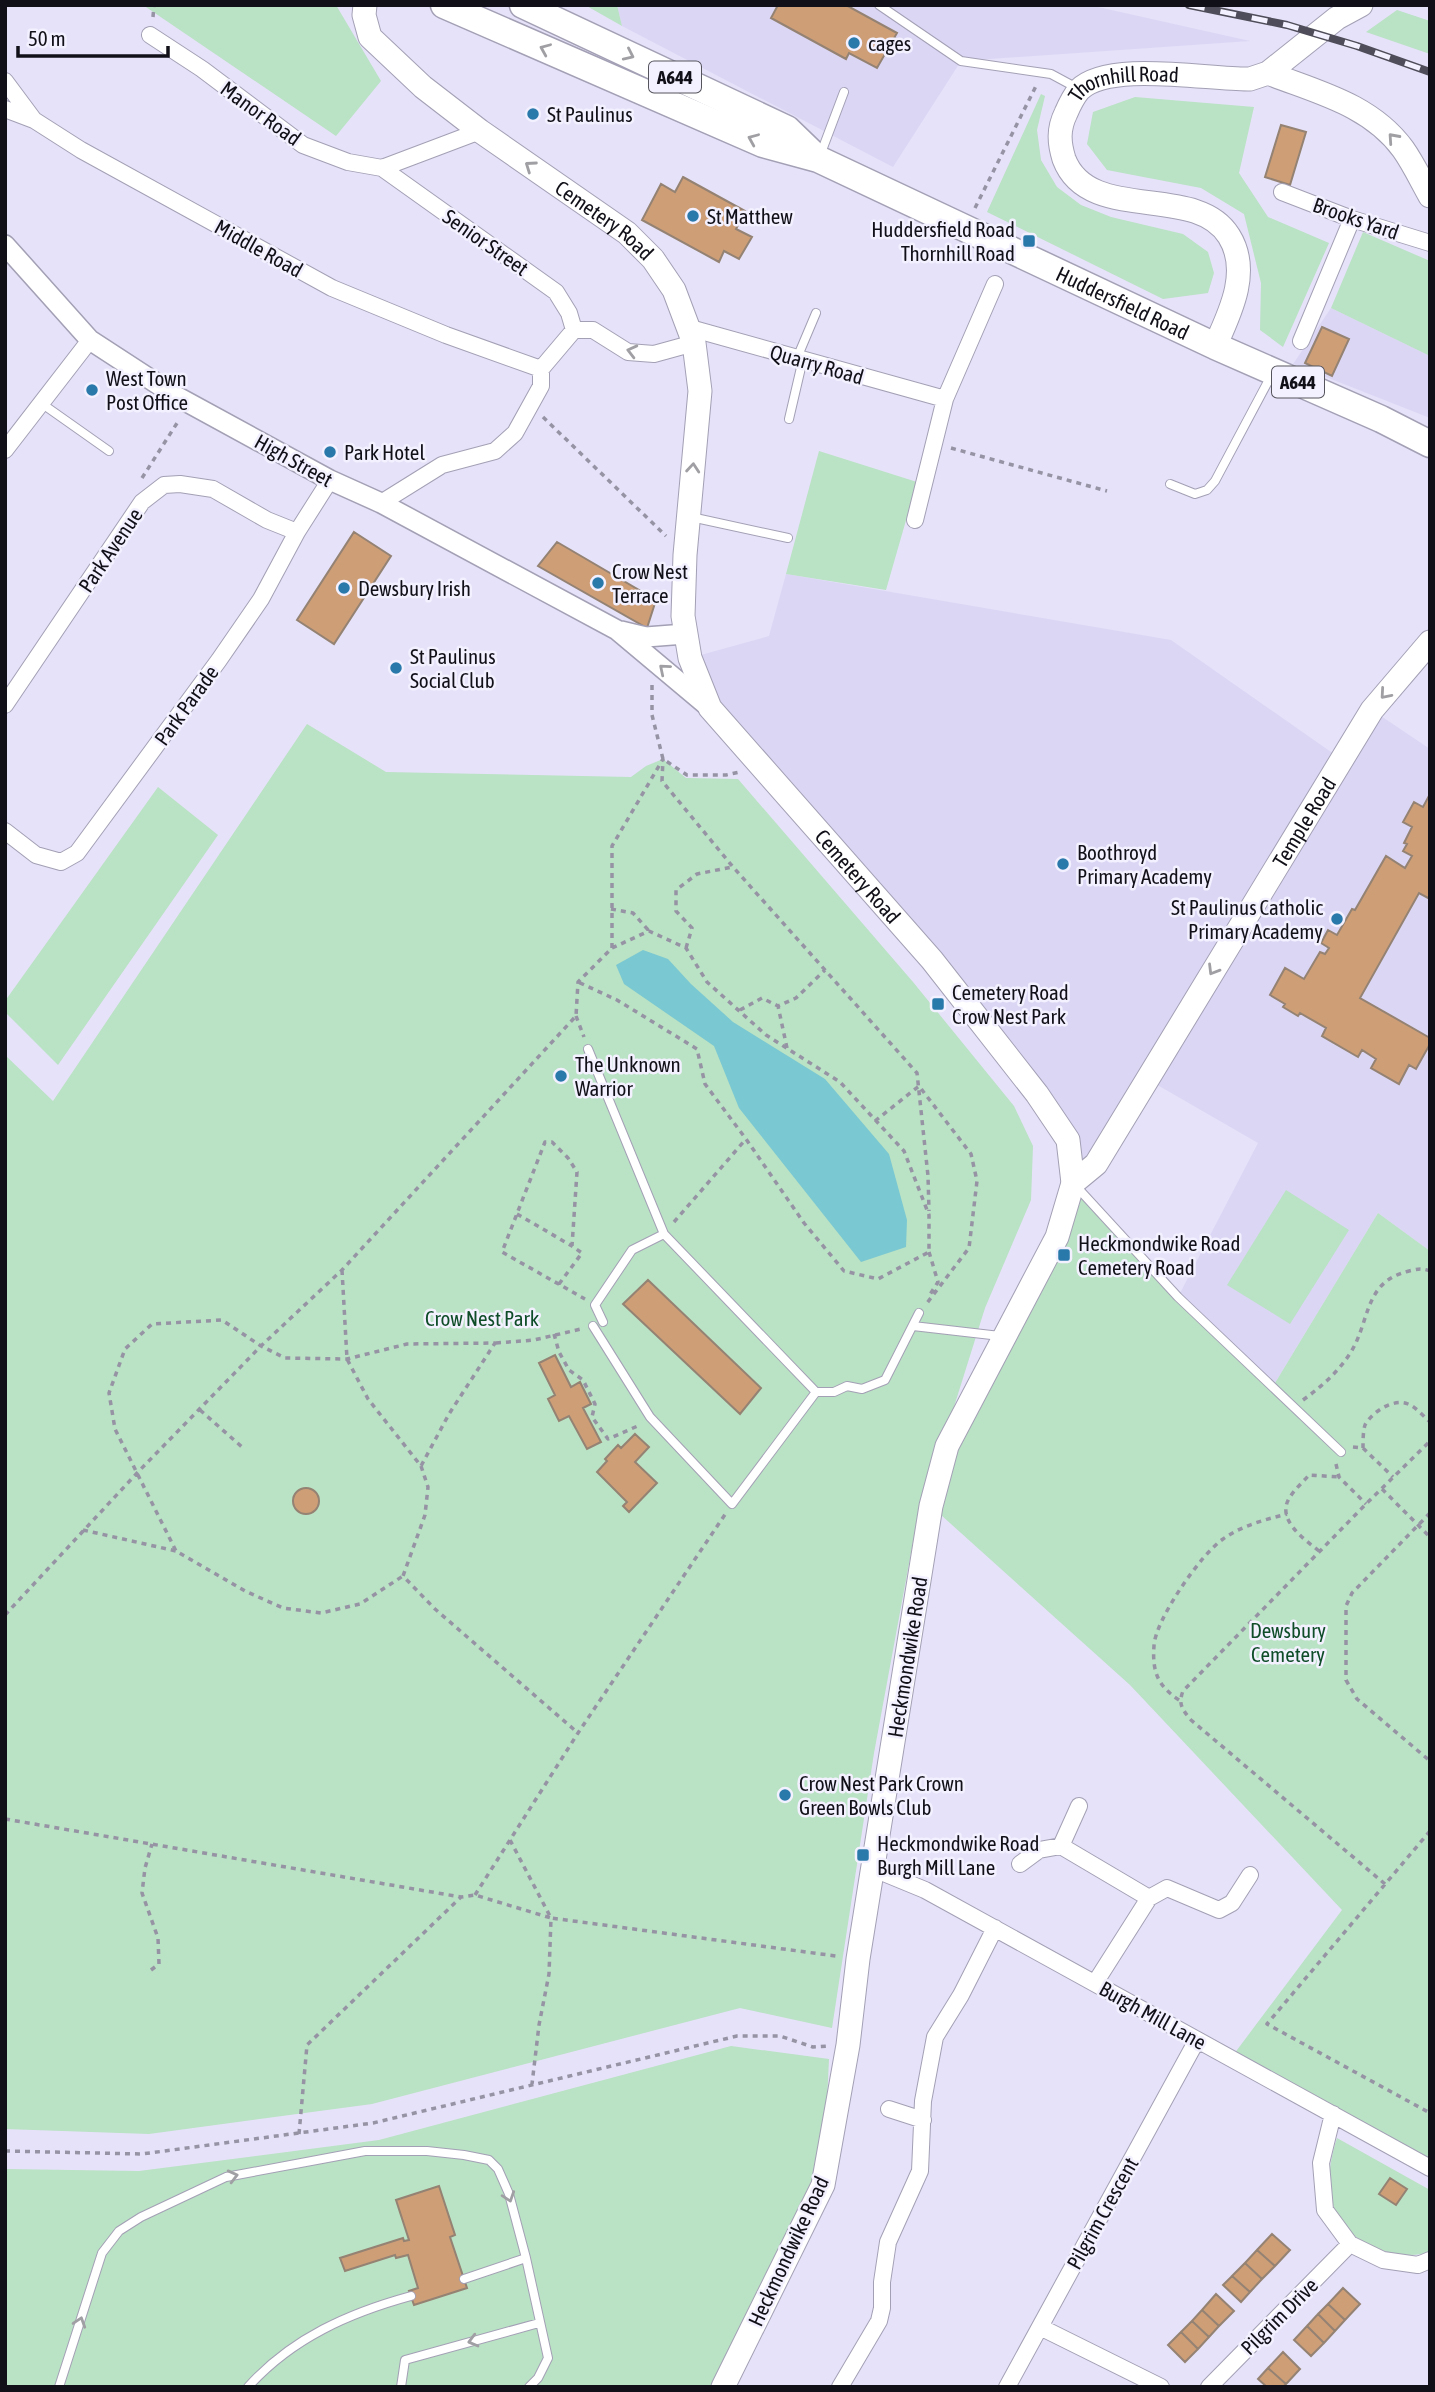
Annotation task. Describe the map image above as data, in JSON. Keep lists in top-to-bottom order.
{
  "streets": {
    "highway": ["A644", "Huddersfield Road"],
    "main road": [
      "Thornhill Road",
      "Cemetery Road",
      "Temple Road",
      "Heckmondwike Road"
    ],
    "street": [
      "Manor Road",
      "Brooks Yard",
      "Senior Street",
      "Middle Road",
      "Quarry Road",
      "High Street",
      "Park Avenue",
      "Park Parade",
      "Burgh Mill Lane",
      "Pilgrim Crescent",
      "Pilgrim Drive"
    ]
  },
  "crossings": [
    ["Thornhill Road", "Huddersfield Road"],
    ["Manor Road", "Senior Street"],
    ["Cemetery Road", "Quarry Road"],
    ["Cemetery Road", "High Street"],
    ["Cemetery Road", "Temple Road"],
    ["Cemetery Road", "Heckmondwike Road"],
    ["High Street", "Park Parade"],
    ["Park Avenue", "Park Parade"],
    ["Temple Road", "Heckmondwike Road"],
    ["Heckmondwike Road", "Burgh Mill Lane"],
    ["Burgh Mill Lane", "Pilgrim Crescent"]
  ],
  "one_way": ["Temple Road"],
  "parks": ["Crow Nest Park", "Dewsbury Cemetery"],
  "places": {
    "other": [
      "cages",
      "St Paulinus",
      "St Matthew",
      "West Town Post Office",
      "Park Hotel",
      "Crow Nest Terrace",
      "Dewsbury Irish",
      "St Paulinus Social Club",
      "Boothroyd Primary Academy",
      "St Paulinus Catholic Primary Academy",
      "The Unknown Warrior",
      "Crow Nest Park Crown Green Bowls Club"
    ],
    "transit": [
      "Huddersfield Road Thornhill Road",
      "Cemetery Road Crow Nest Park",
      "Heckmondwike Road Cemetery Road",
      "Heckmondwike Road Burgh Mill Lane"
    ]
  },
  "scale_bar": "50 m"
}
